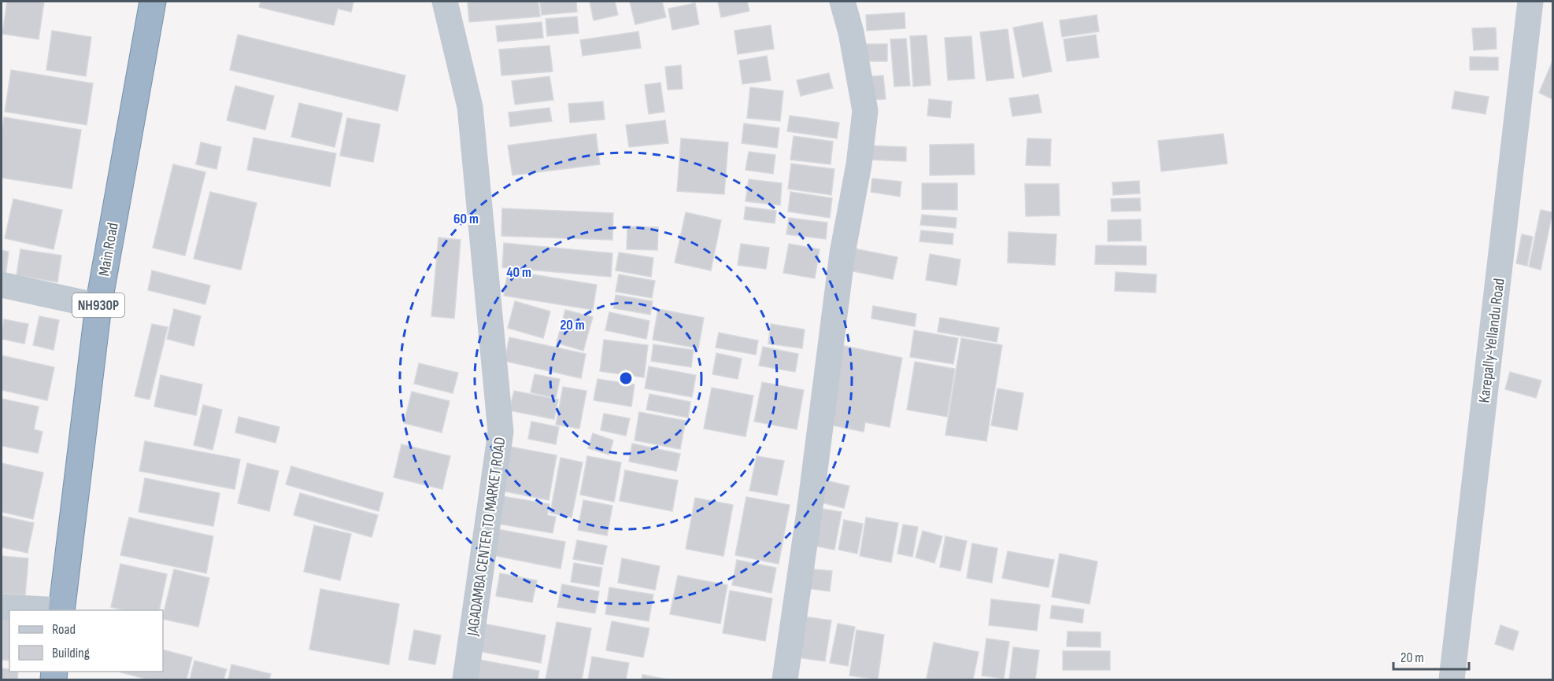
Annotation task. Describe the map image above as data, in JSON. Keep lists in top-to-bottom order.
{
  "streets": {
    "highway": ["Main Road", "NH930P"],
    "street": ["Karepally-Yellandu Road", "JAGADAMBA CENTER TO MARKET ROAD"]
  },
  "legend": ["Road", "Building"],
  "scale_bar": "20 m",
  "rings": ["60 m", "40 m", "20 m"]
}
